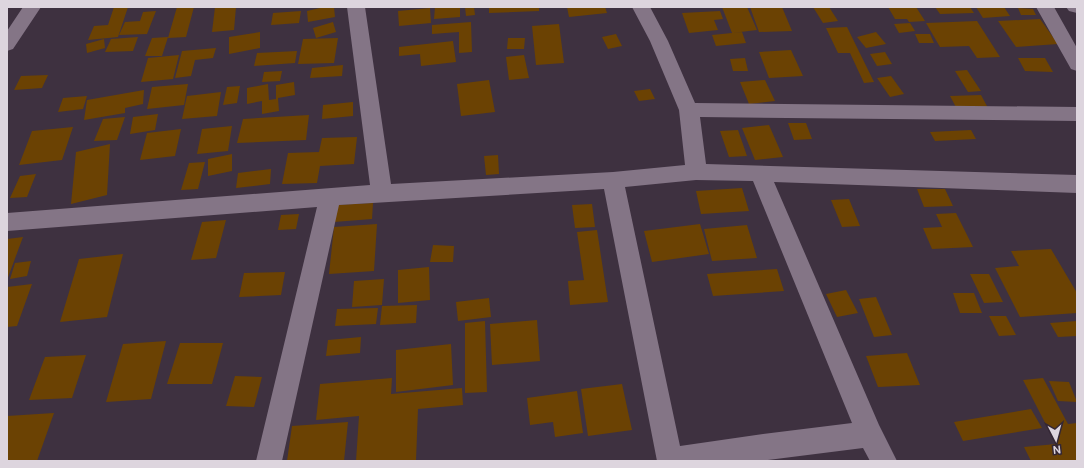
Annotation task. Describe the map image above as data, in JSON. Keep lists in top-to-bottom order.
{
  "north": "bottom"
}
